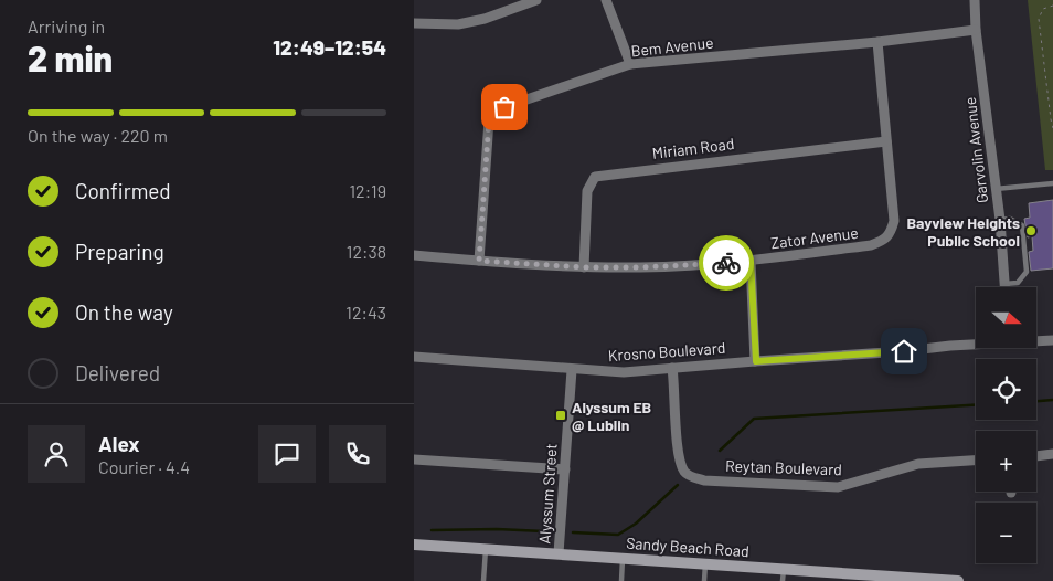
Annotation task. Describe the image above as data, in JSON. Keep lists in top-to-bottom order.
{
  "streets": {
    "street": [
      "Bem Avenue",
      "Miriam Road",
      "Garvolin Avenue",
      "Zator Avenue",
      "Krosno Boulevard",
      "Reytan Boulevard",
      "Alyssum Street",
      "Sandy Beach Road"
    ]
  },
  "crossings": [
    ["Bem Avenue", "Garvolin Avenue"],
    ["Bem Avenue", "Zator Avenue"],
    ["Miriam Road", "Zator Avenue"],
    ["Krosno Boulevard", "Reytan Boulevard"],
    ["Krosno Boulevard", "Alyssum Street"],
    ["Alyssum Street", "Sandy Beach Road"]
  ],
  "places": {
    "other": ["Bayview Heights Public School"],
    "transit": ["Alyssum EB @ Lublin"]
  },
  "north": "right",
  "page": {
    "heading": ["2 min", "Arriving in", "12:49–12:54"],
    "panel": ["Alex", "Courier · 4.4"],
    "bar": "On the way · 220 m",
    "list": [
      ["Confirmed", "12:19"],
      ["Preparing", "12:38"],
      ["On the way", "12:43"],
      "Delivered"
    ],
    "map_buttons": ["+", "−"]
  }
}
